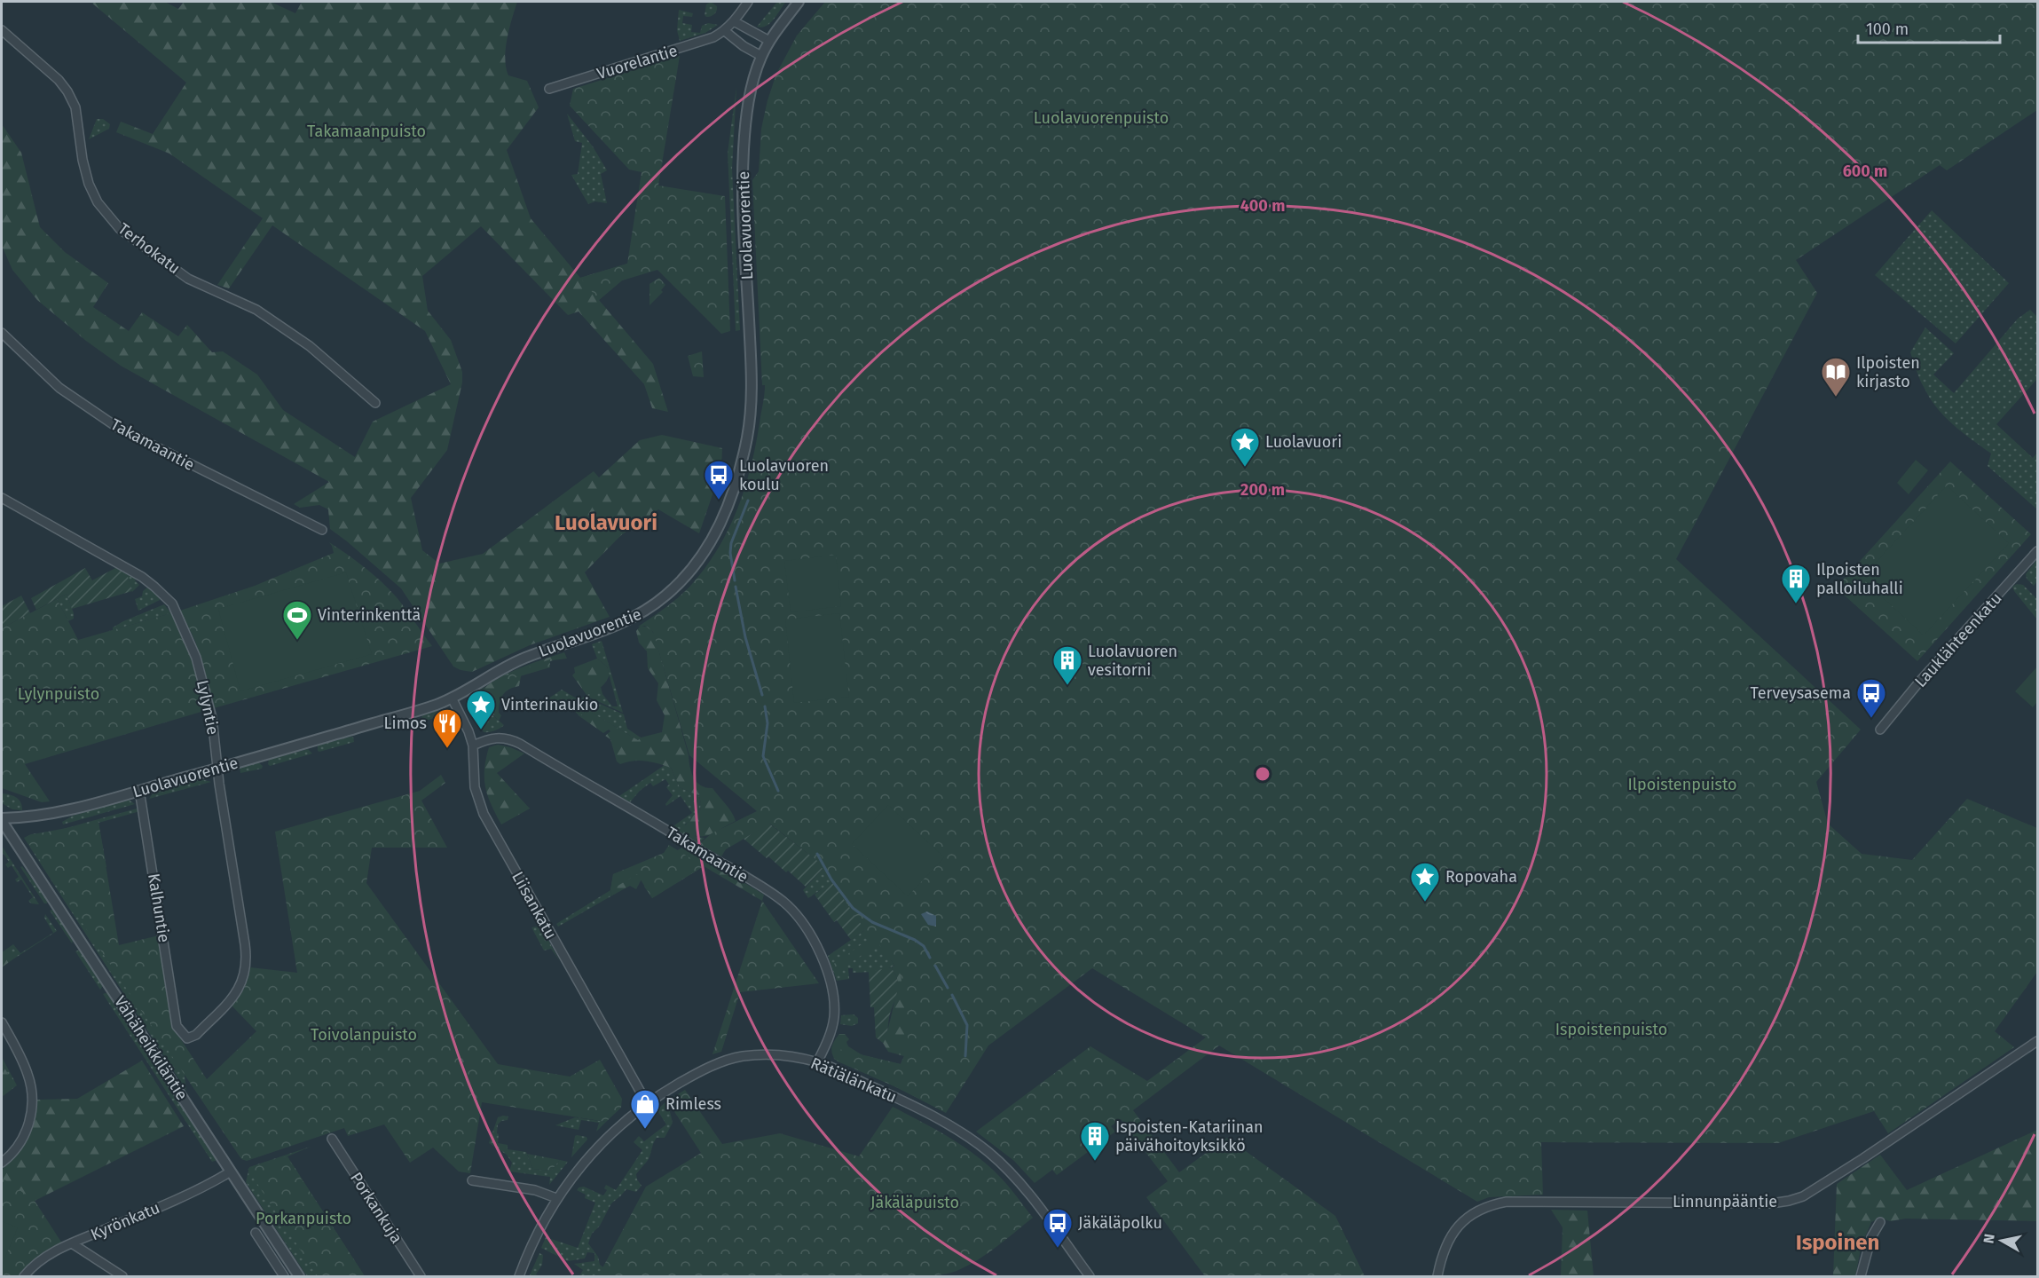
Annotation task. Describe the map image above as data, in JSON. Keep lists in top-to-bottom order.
{
  "streets": {
    "street": [
      "Vuorelantie",
      "Luolavuorentie",
      "Terhokatu",
      "Takamaantie",
      "Lauklähteenkatu",
      "Lylyntie",
      "Liisankatu",
      "Kalhuntie",
      "Vähäheikkiläntie",
      "Rätiälänkatu",
      "Linnunpääntie",
      "Porkankuja",
      "Kyrönkatu"
    ]
  },
  "crossings": [
    ["Luolavuorentie", "Lylyntie"],
    ["Luolavuorentie", "Liisankatu"],
    ["Luolavuorentie", "Kalhuntie"],
    ["Luolavuorentie", "Vähäheikkiläntie"],
    ["Takamaantie", "Liisankatu"],
    ["Takamaantie", "Rätiälänkatu"],
    ["Lylyntie", "Kalhuntie"],
    ["Liisankatu", "Rätiälänkatu"],
    ["Vähäheikkiläntie", "Kyrönkatu"]
  ],
  "districts": ["Luolavuori", "Ispoinen"],
  "parks": [
    "Luolavuorenpuisto",
    "Takamaanpuisto",
    "Lylynpuisto",
    "Ilpoistenpuisto",
    "Ispoistenpuisto",
    "Toivolanpuisto",
    "Jäkäläpuisto",
    "Porkanpuisto"
  ],
  "places": {
    "library": ["Ilpoisten kirjasto"],
    "place": ["Luolavuori", "Vinterinaukio", "Ropovaha"],
    "bus stop": ["Luolavuoren koulu", "Terveysasema", "Jäkäläpolku"],
    "building": ["Ilpoisten palloiluhalli", "Luolavuoren vesitorni", "Ispoisten-Katariinan päivähoitoyksikkö"],
    "sports": ["Vinterinkenttä"],
    "restaurant": ["Limos"],
    "shop": ["Rimless"]
  },
  "scale_bar": "100 m",
  "north": "left",
  "rings": ["600 m", "400 m", "200 m"]
}
